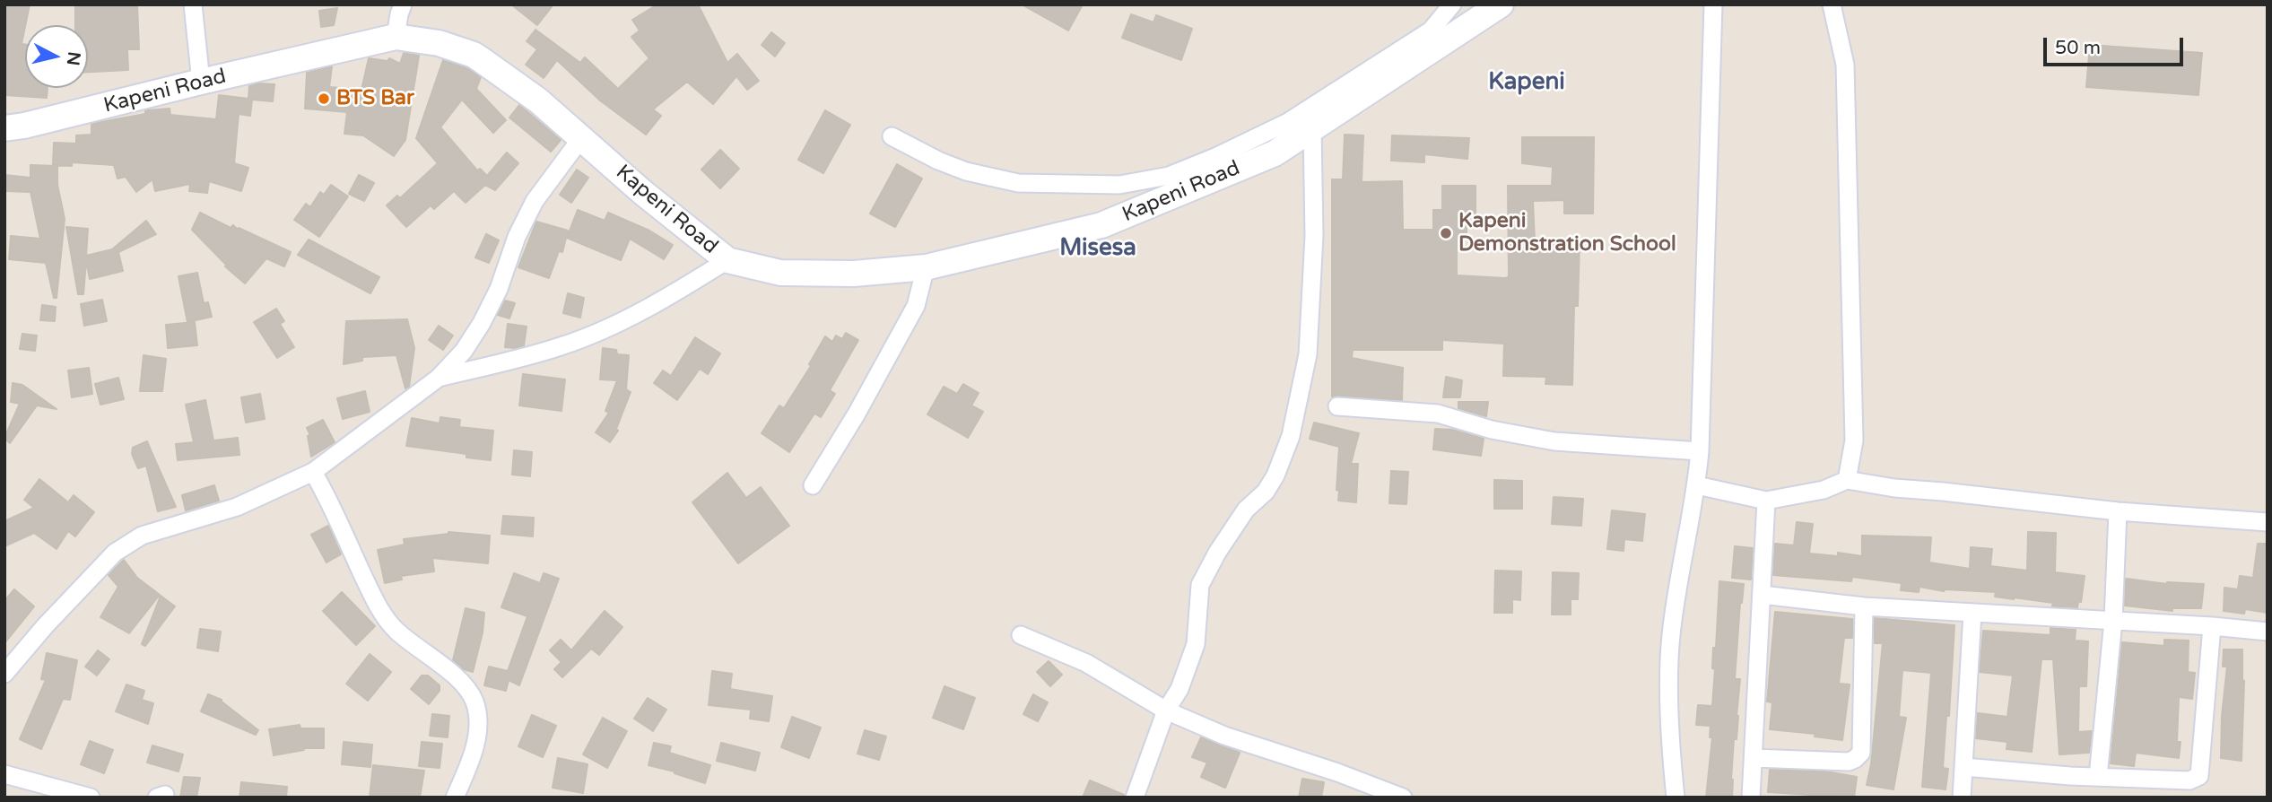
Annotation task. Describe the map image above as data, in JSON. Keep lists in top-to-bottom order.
{
  "streets": {
    "main road": ["Kapeni Road"]
  },
  "districts": ["Kapeni", "Misesa"],
  "places": ["BTS Bar", "Kapeni Demonstration School"],
  "scale_bar": "50 m",
  "north": "right"
}
